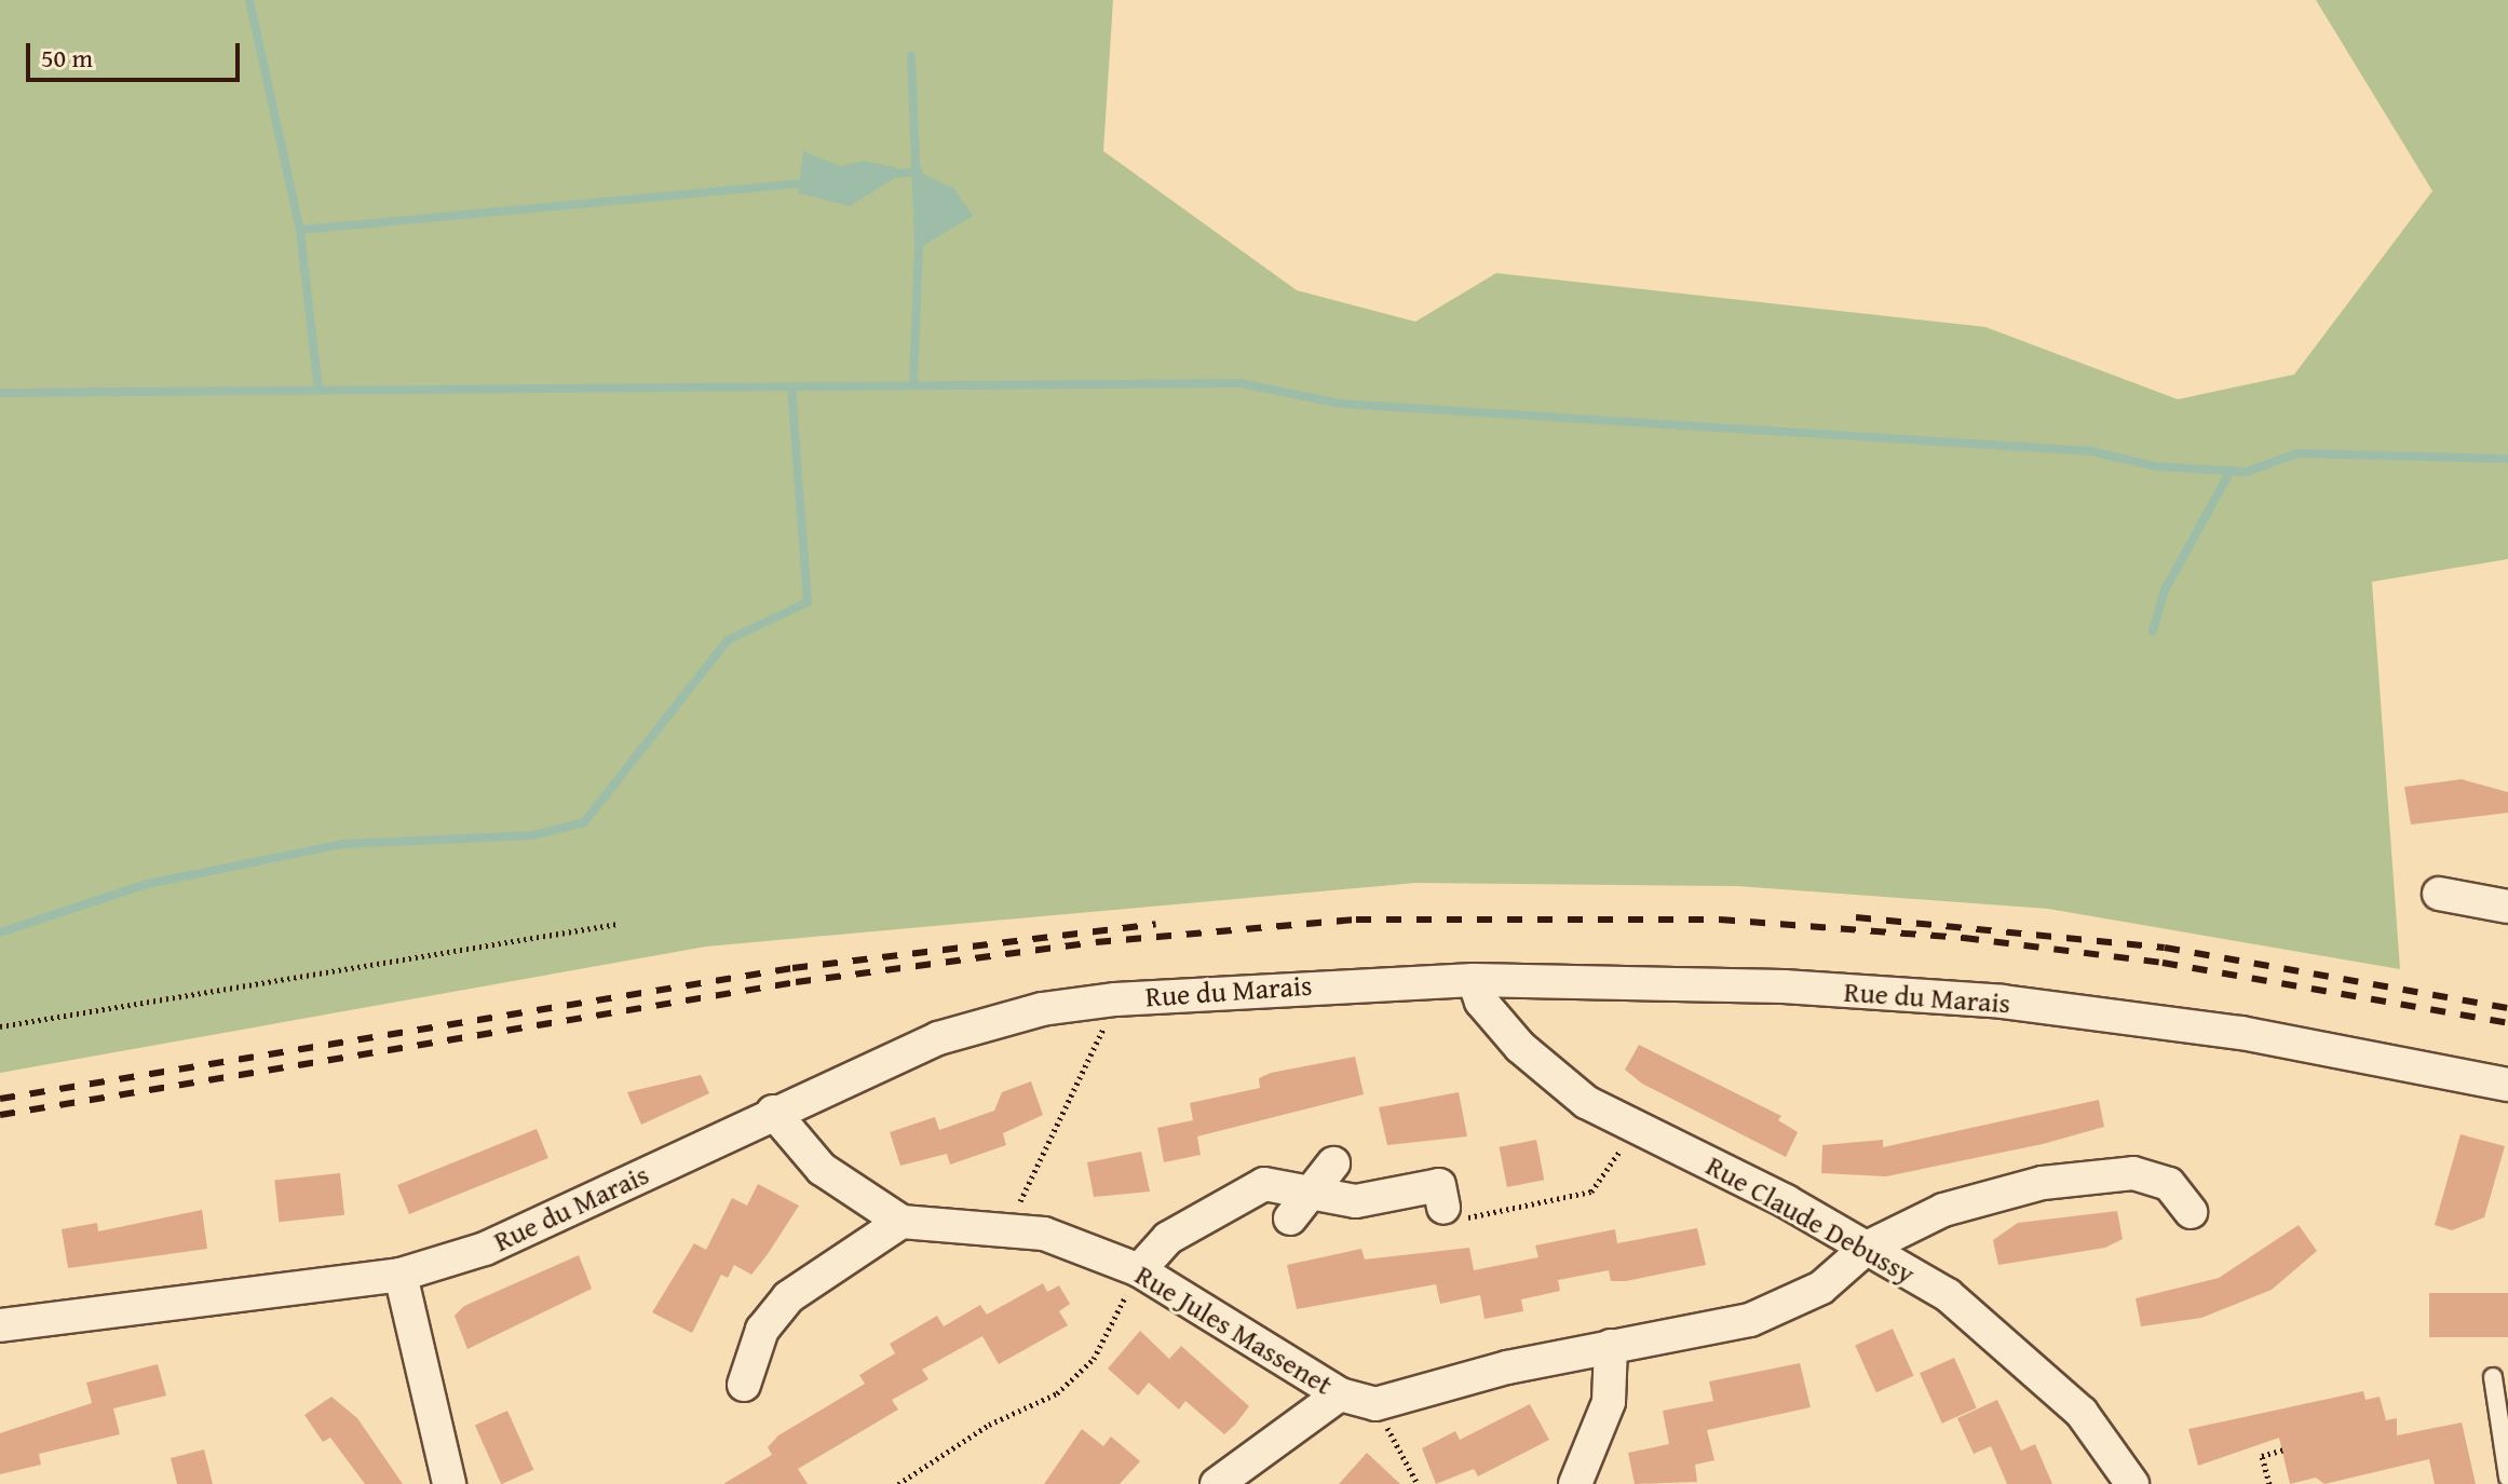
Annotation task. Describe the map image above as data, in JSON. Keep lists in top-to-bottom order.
{
  "streets": {
    "street": ["Rue du Marais", "Rue Claude Debussy", "Rue Jules Massenet"]
  },
  "crossings": [
    ["Rue du Marais", "Rue Claude Debussy"],
    ["Rue Claude Debussy", "Rue Jules Massenet"]
  ],
  "scale_bar": "50 m"
}
